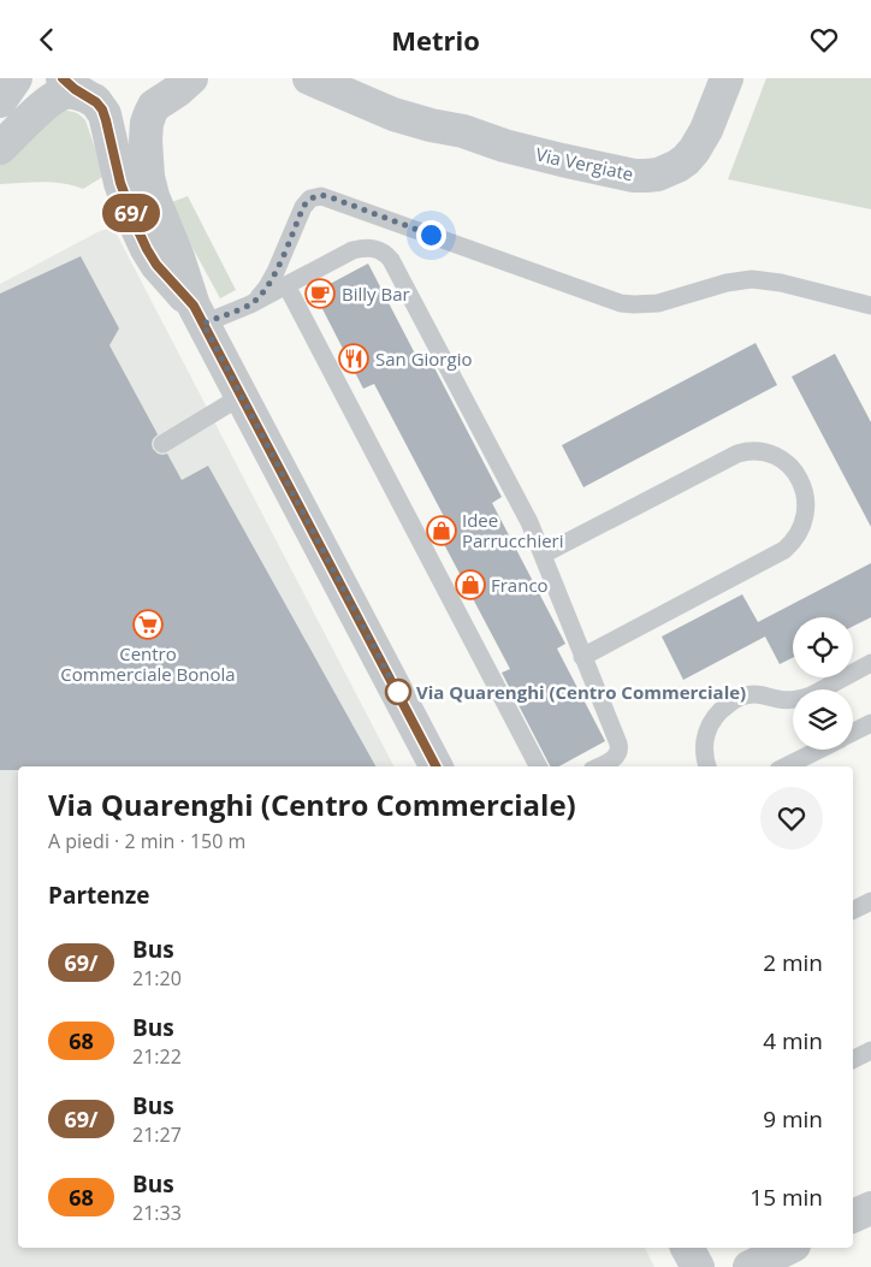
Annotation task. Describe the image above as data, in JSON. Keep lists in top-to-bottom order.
{
  "streets": {
    "street": ["Via Vergiate"]
  },
  "places": {
    "cafe": ["Billy Bar"],
    "restaurant": ["San Giorgio"],
    "shop": ["Idee Parrucchieri", "Franco"],
    "supermarket": ["Centro Commerciale Bonola"],
    "other": ["Via Quarenghi (Centro Commerciale)"]
  },
  "lines": ["bus line 69/"],
  "page": {
    "header": "Metrio",
    "on_map": "69/",
    "heading": [
      ["Via Quarenghi (Centro Commerciale)", "A piedi · 2 min · 150 m"],
      "Partenze"
    ],
    "list": [
      {
        "mark": "69/",
        "name": "Bus",
        "note": "21:20",
        "value": "2 min"
      },
      {
        "mark": "68",
        "name": "Bus",
        "note": "21:22",
        "value": "4 min"
      },
      {
        "mark": "69/",
        "name": "Bus",
        "note": "21:27",
        "value": "9 min"
      },
      {
        "mark": "68",
        "name": "Bus",
        "note": "21:33",
        "value": "15 min"
      }
    ]
  }
}
